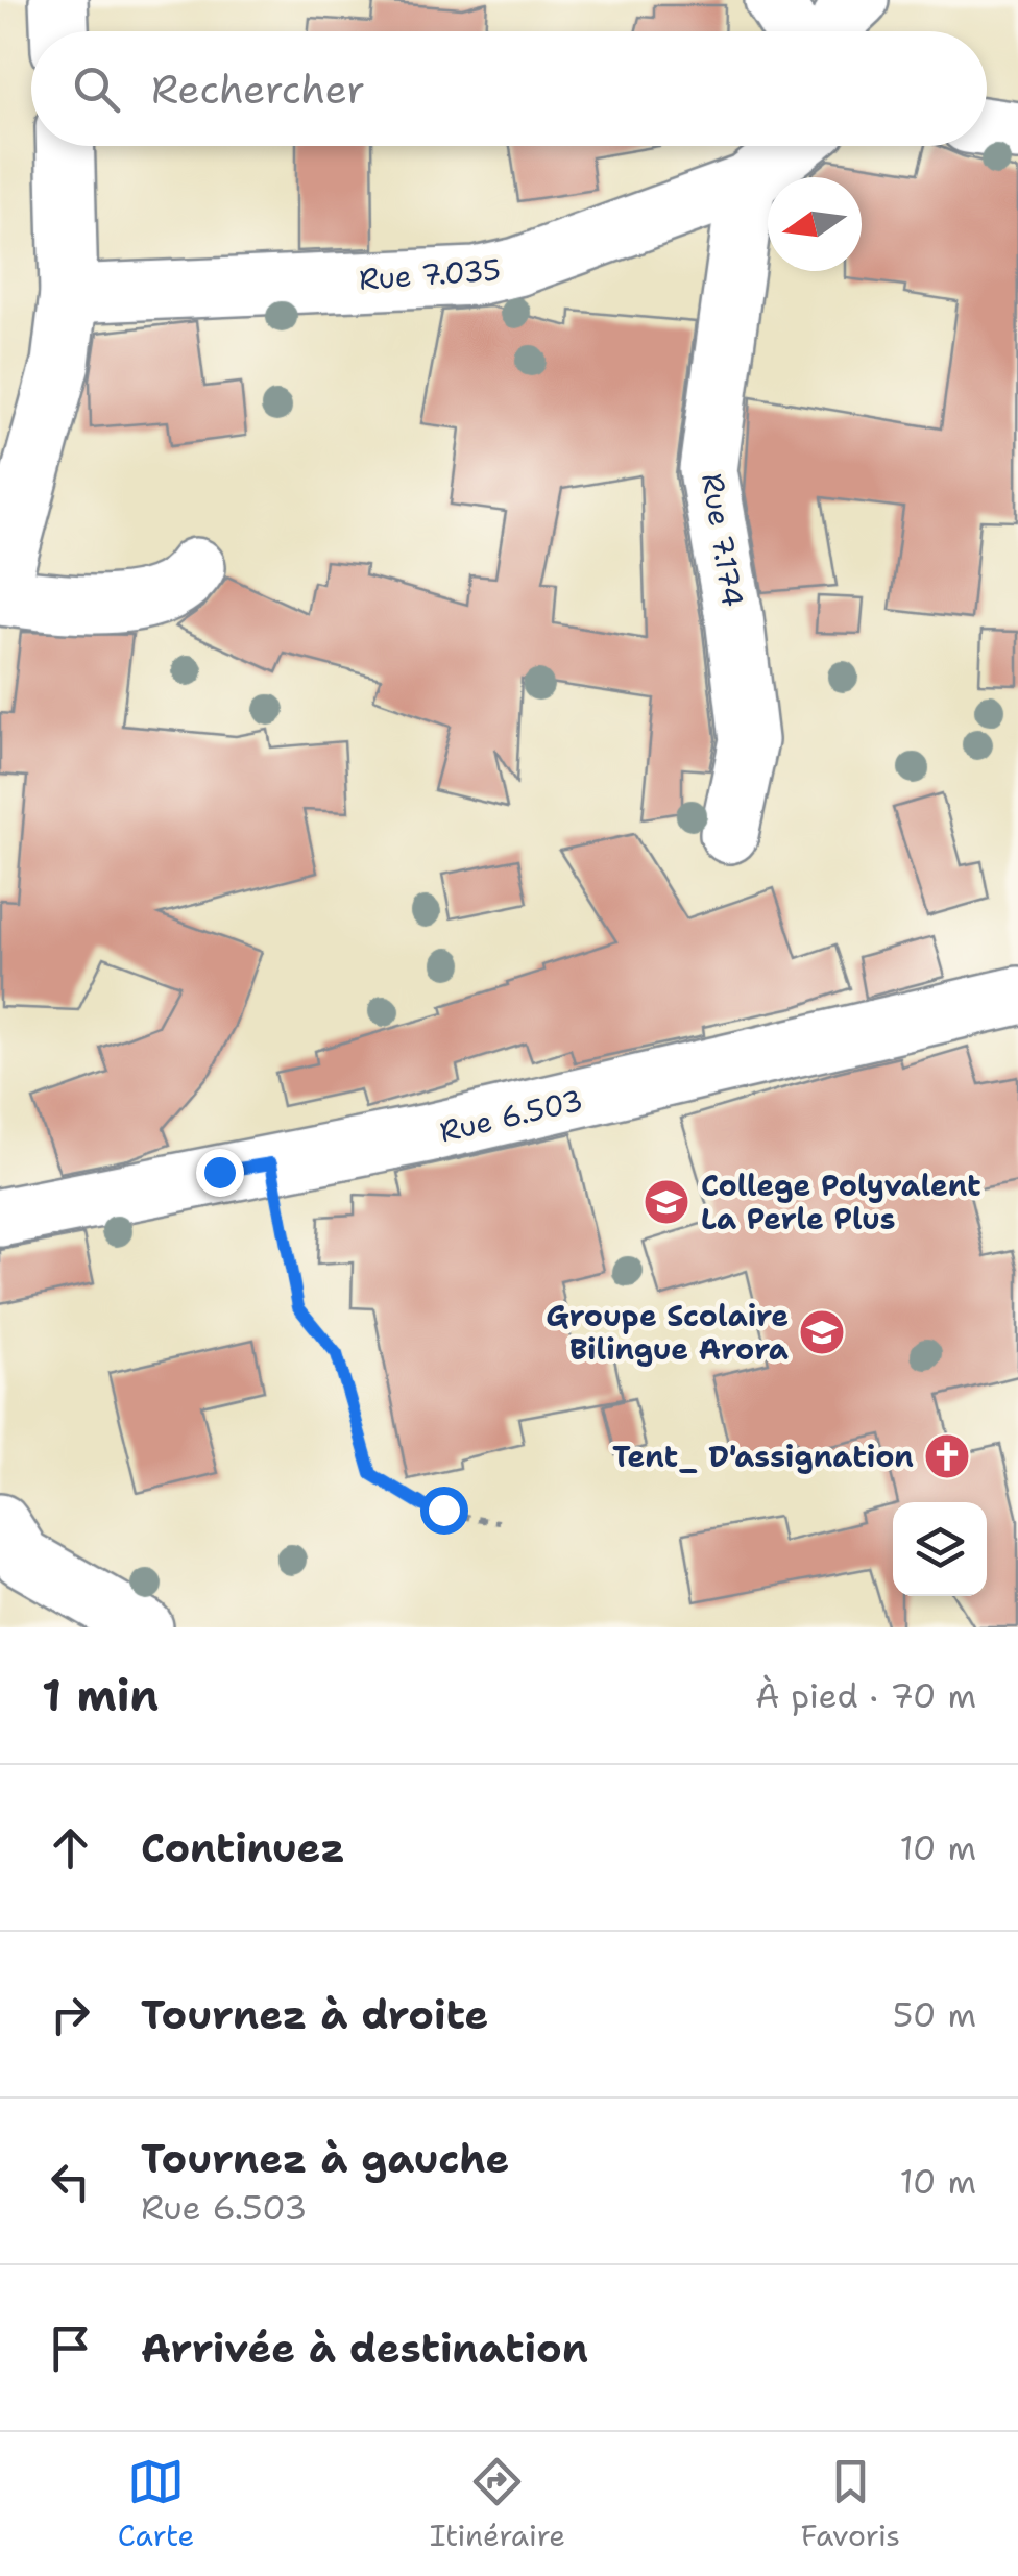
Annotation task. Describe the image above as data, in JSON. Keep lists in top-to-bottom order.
{
  "streets": {
    "street": ["Rue 7.035", "Rue 7.174", "Rue 6.503"]
  },
  "crossings": [
    ["Rue 7.035", "Rue 7.174"]
  ],
  "places": {
    "school or university": ["College Polyvalent La Perle Plus", "Groupe Scolaire Bilingue Arora"],
    "church": ["Tent_ D'assignation"]
  },
  "north": "left",
  "page": {
    "search": "Rechercher",
    "heading": ["1 min", "À pied · 70 m"],
    "list": [
      ["Continuez", "10 m"],
      ["Tournez à droite", "50 m"],
      ["Tournez à gauche", "Rue 6.503", "10 m"],
      "Arrivée à destination"
    ],
    "nav": ["Carte", "Itinéraire", "Favoris"]
  }
}
